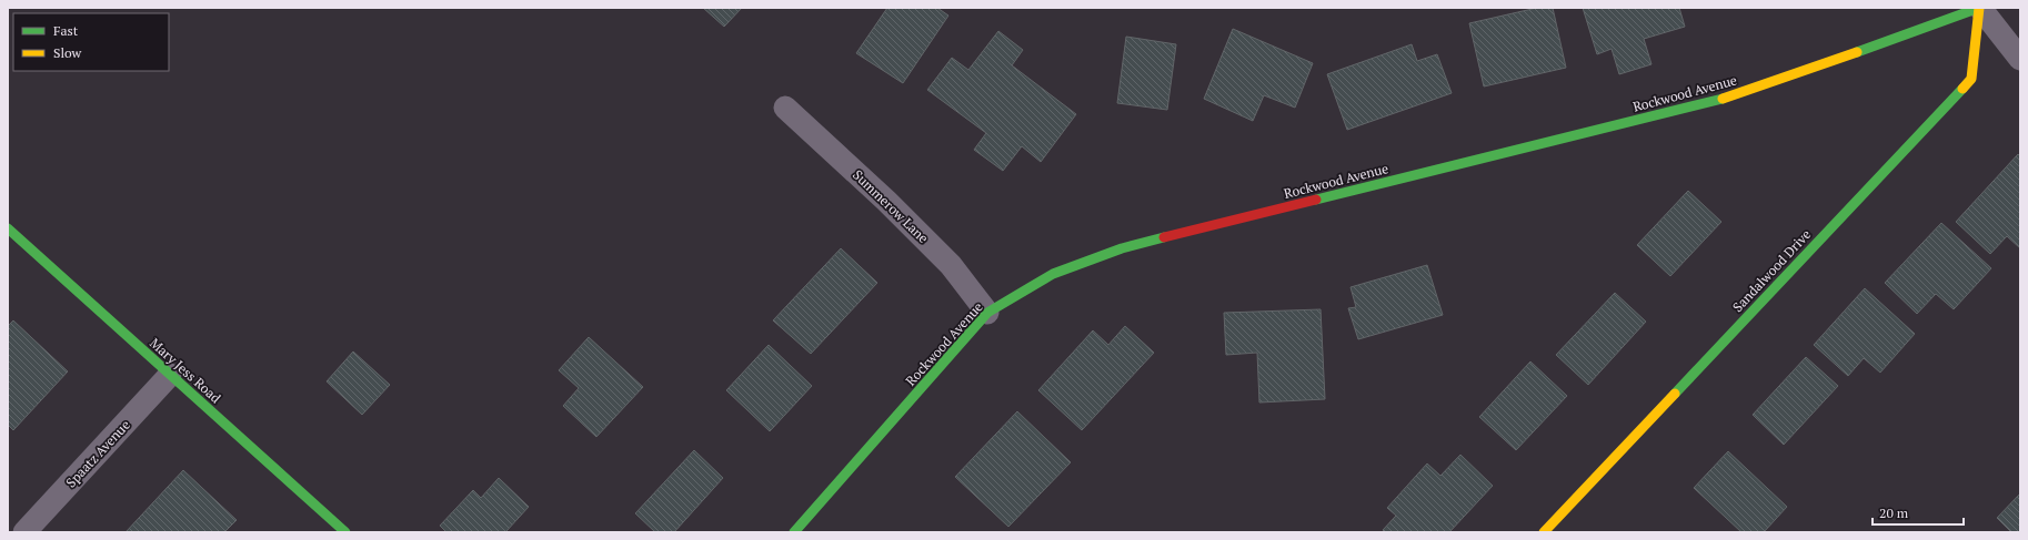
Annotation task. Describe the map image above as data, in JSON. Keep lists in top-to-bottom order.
{
  "streets": {
    "street": [
      "Rockwood Avenue",
      "Summerow Lane",
      "Sandalwood Drive",
      "Mary Jess Road",
      "Spaatz Avenue"
    ]
  },
  "crossings": [
    ["Rockwood Avenue", "Summerow Lane"],
    ["Rockwood Avenue", "Sandalwood Drive"],
    ["Mary Jess Road", "Spaatz Avenue"]
  ],
  "legend": ["Fast", "Slow"],
  "scale_bar": "20 m"
}
